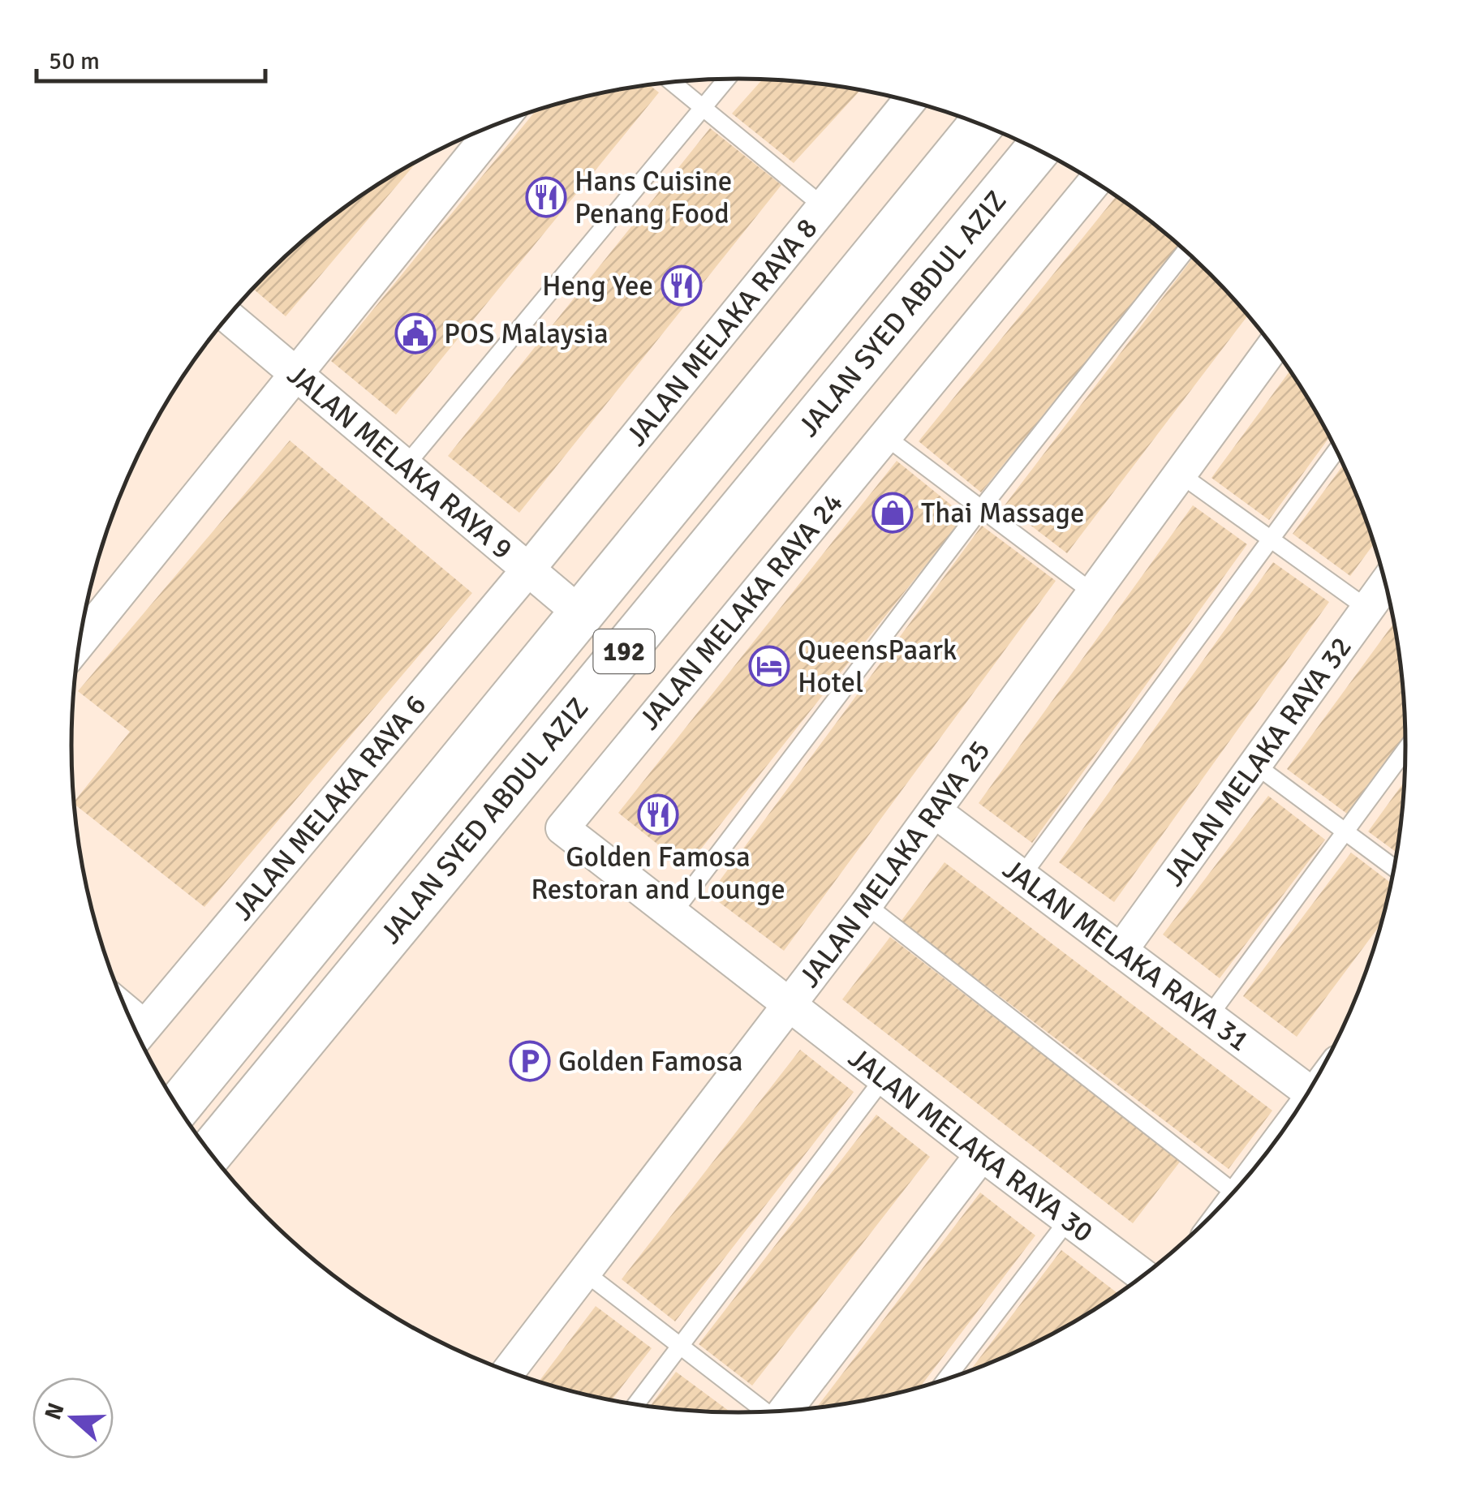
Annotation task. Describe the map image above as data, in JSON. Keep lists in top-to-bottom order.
{
  "streets": {
    "main road": ["JALAN SYED ABDUL AZIZ", "192"],
    "street": [
      "JALAN MELAKA RAYA 8",
      "JALAN MELAKA RAYA 9",
      "JALAN MELAKA RAYA 24",
      "JALAN MELAKA RAYA 32",
      "JALAN MELAKA RAYA 6",
      "JALAN MELAKA RAYA 25",
      "JALAN MELAKA RAYA 31",
      "JALAN MELAKA RAYA 30"
    ]
  },
  "crossings": [
    ["JALAN SYED ABDUL AZIZ", "JALAN MELAKA RAYA 9"],
    ["JALAN MELAKA RAYA 8", "JALAN MELAKA RAYA 9"],
    ["JALAN MELAKA RAYA 8", "JALAN MELAKA RAYA 6"],
    ["JALAN MELAKA RAYA 9", "JALAN MELAKA RAYA 6"],
    ["JALAN MELAKA RAYA 24", "JALAN MELAKA RAYA 25"],
    ["JALAN MELAKA RAYA 24", "JALAN MELAKA RAYA 30"],
    ["JALAN MELAKA RAYA 32", "JALAN MELAKA RAYA 31"],
    ["JALAN MELAKA RAYA 25", "JALAN MELAKA RAYA 31"],
    ["JALAN MELAKA RAYA 25", "JALAN MELAKA RAYA 30"]
  ],
  "places": {
    "restaurant": ["Hans Cuisine Penang Food", "Heng Yee", "Golden Famosa Restoran and Lounge"],
    "public building": ["POS Malaysia"],
    "shop": ["Thai Massage"],
    "hotel": ["QueensPaark Hotel"],
    "parking": ["Golden Famosa"]
  },
  "scale_bar": "50 m",
  "north": "left"
}
